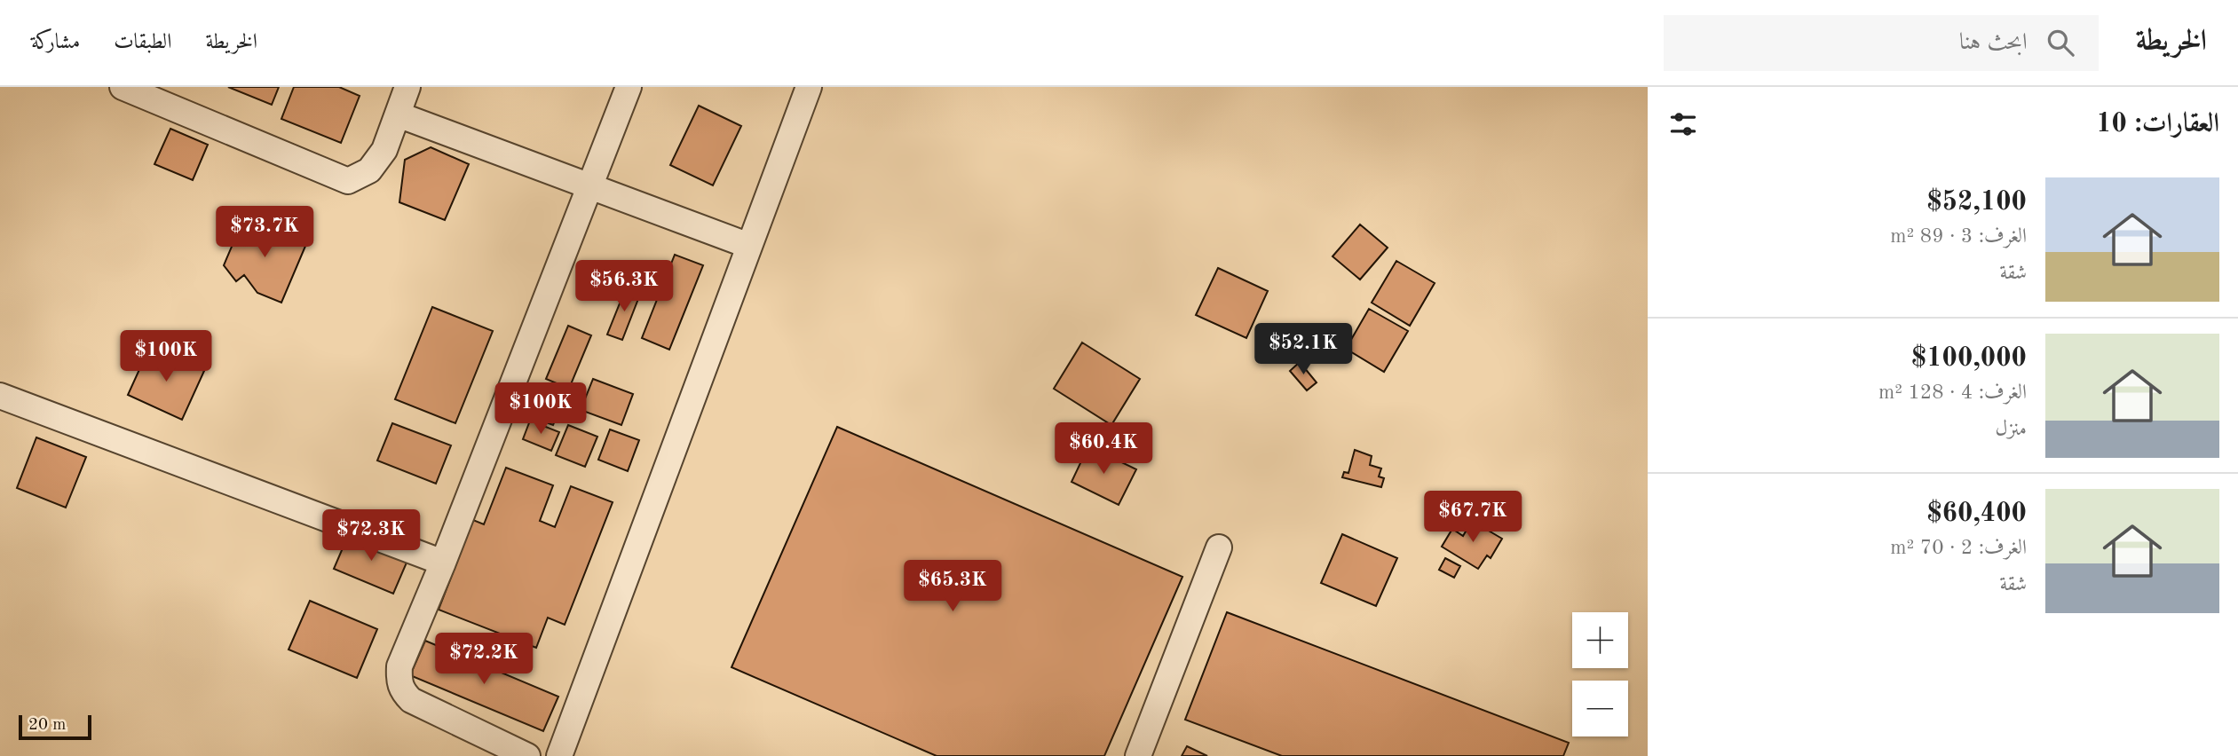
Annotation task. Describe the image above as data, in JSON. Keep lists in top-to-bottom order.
{
  "scale_bar": "20 m",
  "page": {
    "header": "الخريطة",
    "search": "ابحث هنا",
    "nav": ["الخريطة", "الطبقات", "مشاركة"],
    "heading": "العقارات: 10",
    "list": [
      {
        "name": "$52,100",
        "note": "الغرف: 3 · 89 m² · شقة"
      },
      {
        "name": "$100,000",
        "note": "الغرف: 4 · 128 m² · منزل"
      },
      {
        "name": "$60,400",
        "note": "الغرف: 2 · 70 m² · شقة"
      }
    ],
    "price": [
      "$73.7K",
      "$56.3K",
      "$52.1K",
      "$100K",
      "$100K",
      "$60.4K",
      "$67.7K",
      "$72.3K",
      "$65.3K",
      "$72.2K"
    ],
    "map_buttons": ["+", "−"],
    "scale": "20 m"
  }
}
